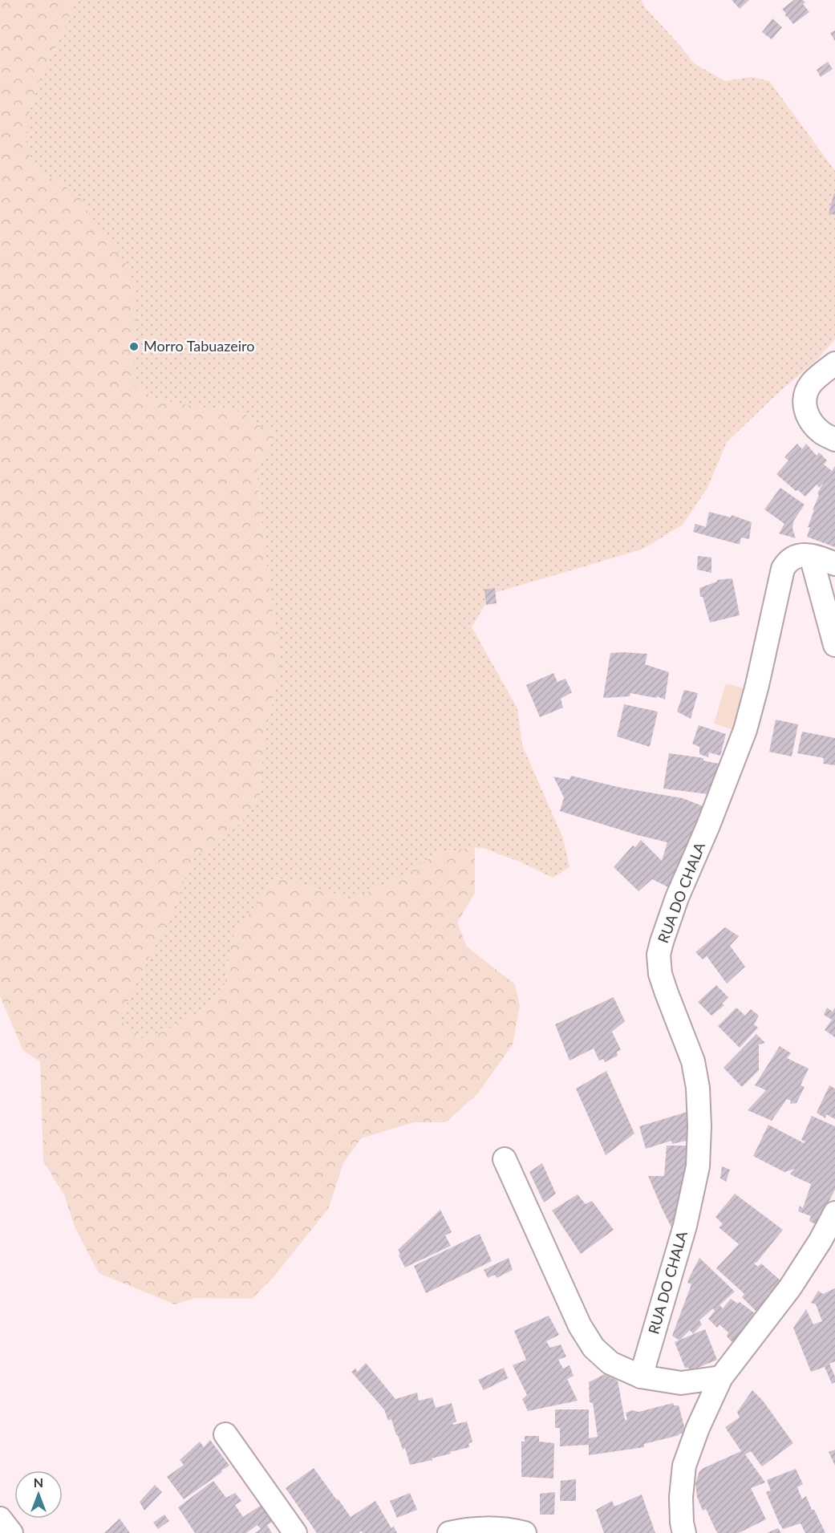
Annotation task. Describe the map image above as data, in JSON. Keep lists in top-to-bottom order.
{
  "streets": {
    "street": ["RUA DO CHALA"]
  },
  "places": ["Morro Tabuazeiro"],
  "north": "top"
}
